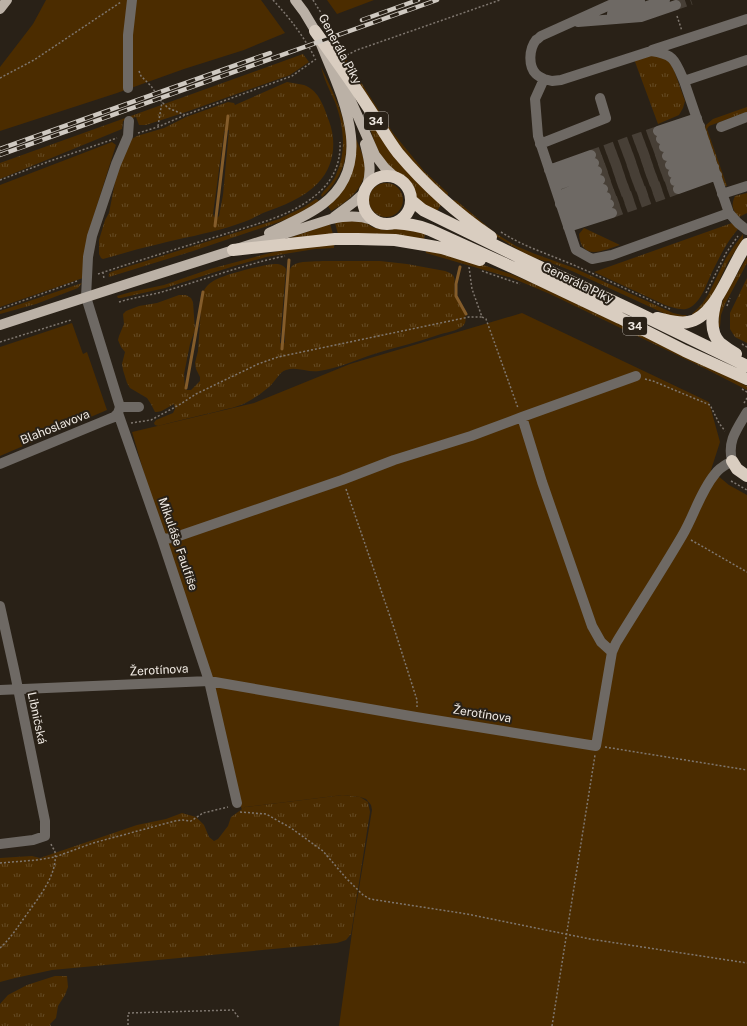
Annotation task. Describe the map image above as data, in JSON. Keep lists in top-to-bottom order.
{
  "streets": {
    "highway": ["Generála Píky", "34"],
    "street": [
      "Blahoslavova",
      "Mikuláše Faulfiše",
      "Žerotínova",
      "Libničská"
    ]
  },
  "crossings": [
    ["Generála Píky", "34"],
    ["Blahoslavova", "Mikuláše Faulfiše"],
    ["Mikuláše Faulfiše", "Žerotínova"],
    ["Žerotínova", "Libničská"]
  ]
}
